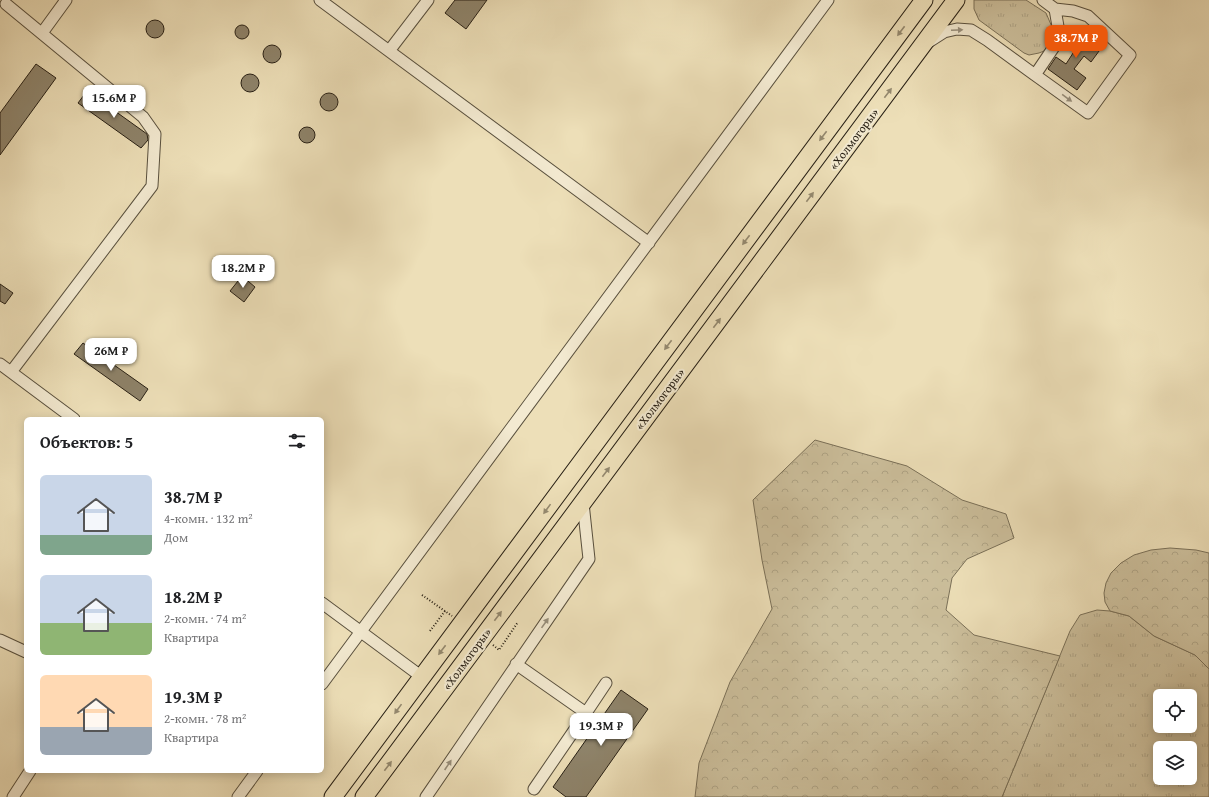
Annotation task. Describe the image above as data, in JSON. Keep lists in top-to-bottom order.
{
  "streets": {
    "highway": ["«Холмогоры»"]
  },
  "page": {
    "price": [
      "38.7M ₽",
      "15.6M ₽",
      "18.2M ₽",
      "26M ₽",
      "19.3M ₽"
    ],
    "heading": "Объектов: 5",
    "list": [
      {
        "name": "38.7M ₽",
        "note": "4-комн. · 132 m² · Дом"
      },
      {
        "name": "18.2M ₽",
        "note": "2-комн. · 74 m² · Квартира"
      },
      {
        "name": "19.3M ₽",
        "note": "2-комн. · 78 m² · Квартира"
      }
    ]
  }
}
